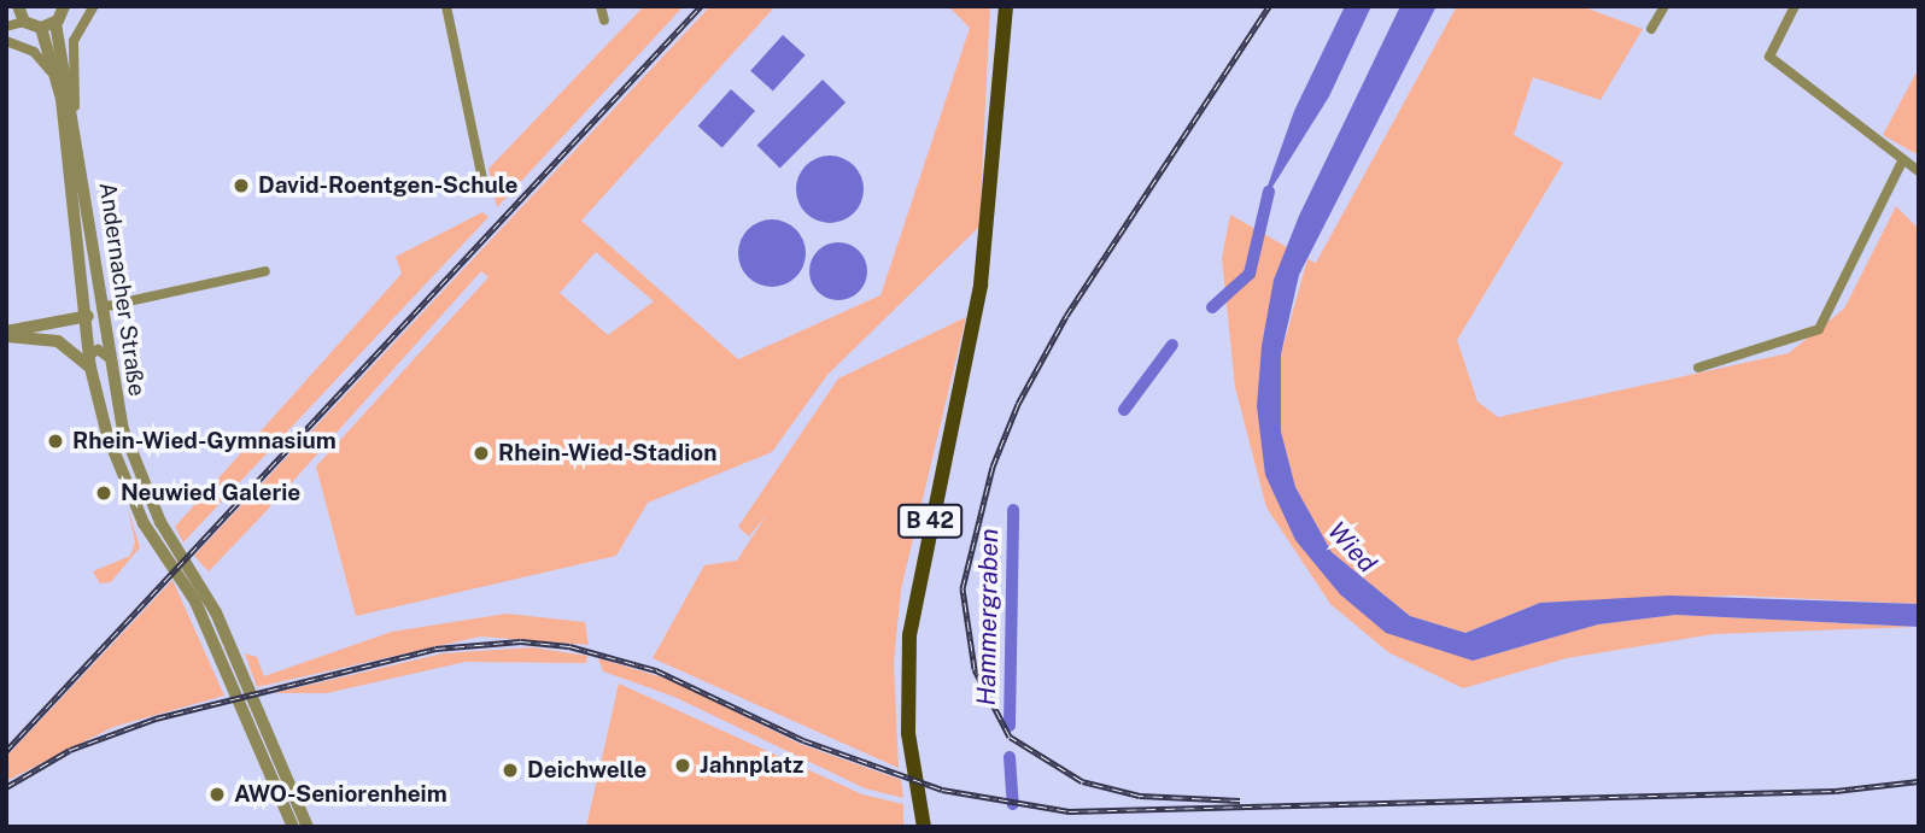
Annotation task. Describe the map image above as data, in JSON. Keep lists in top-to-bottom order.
{
  "streets": {
    "main road": ["B 42"],
    "street": ["Andernacher Straße"]
  },
  "water": ["Wied", "Hammergraben"],
  "places": [
    "David-Roentgen-Schule",
    "Rhein-Wied-Gymnasium",
    "Rhein-Wied-Stadion",
    "Neuwied Galerie",
    "Jahnplatz",
    "Deichwelle",
    "AWO-Seniorenheim"
  ]
}
